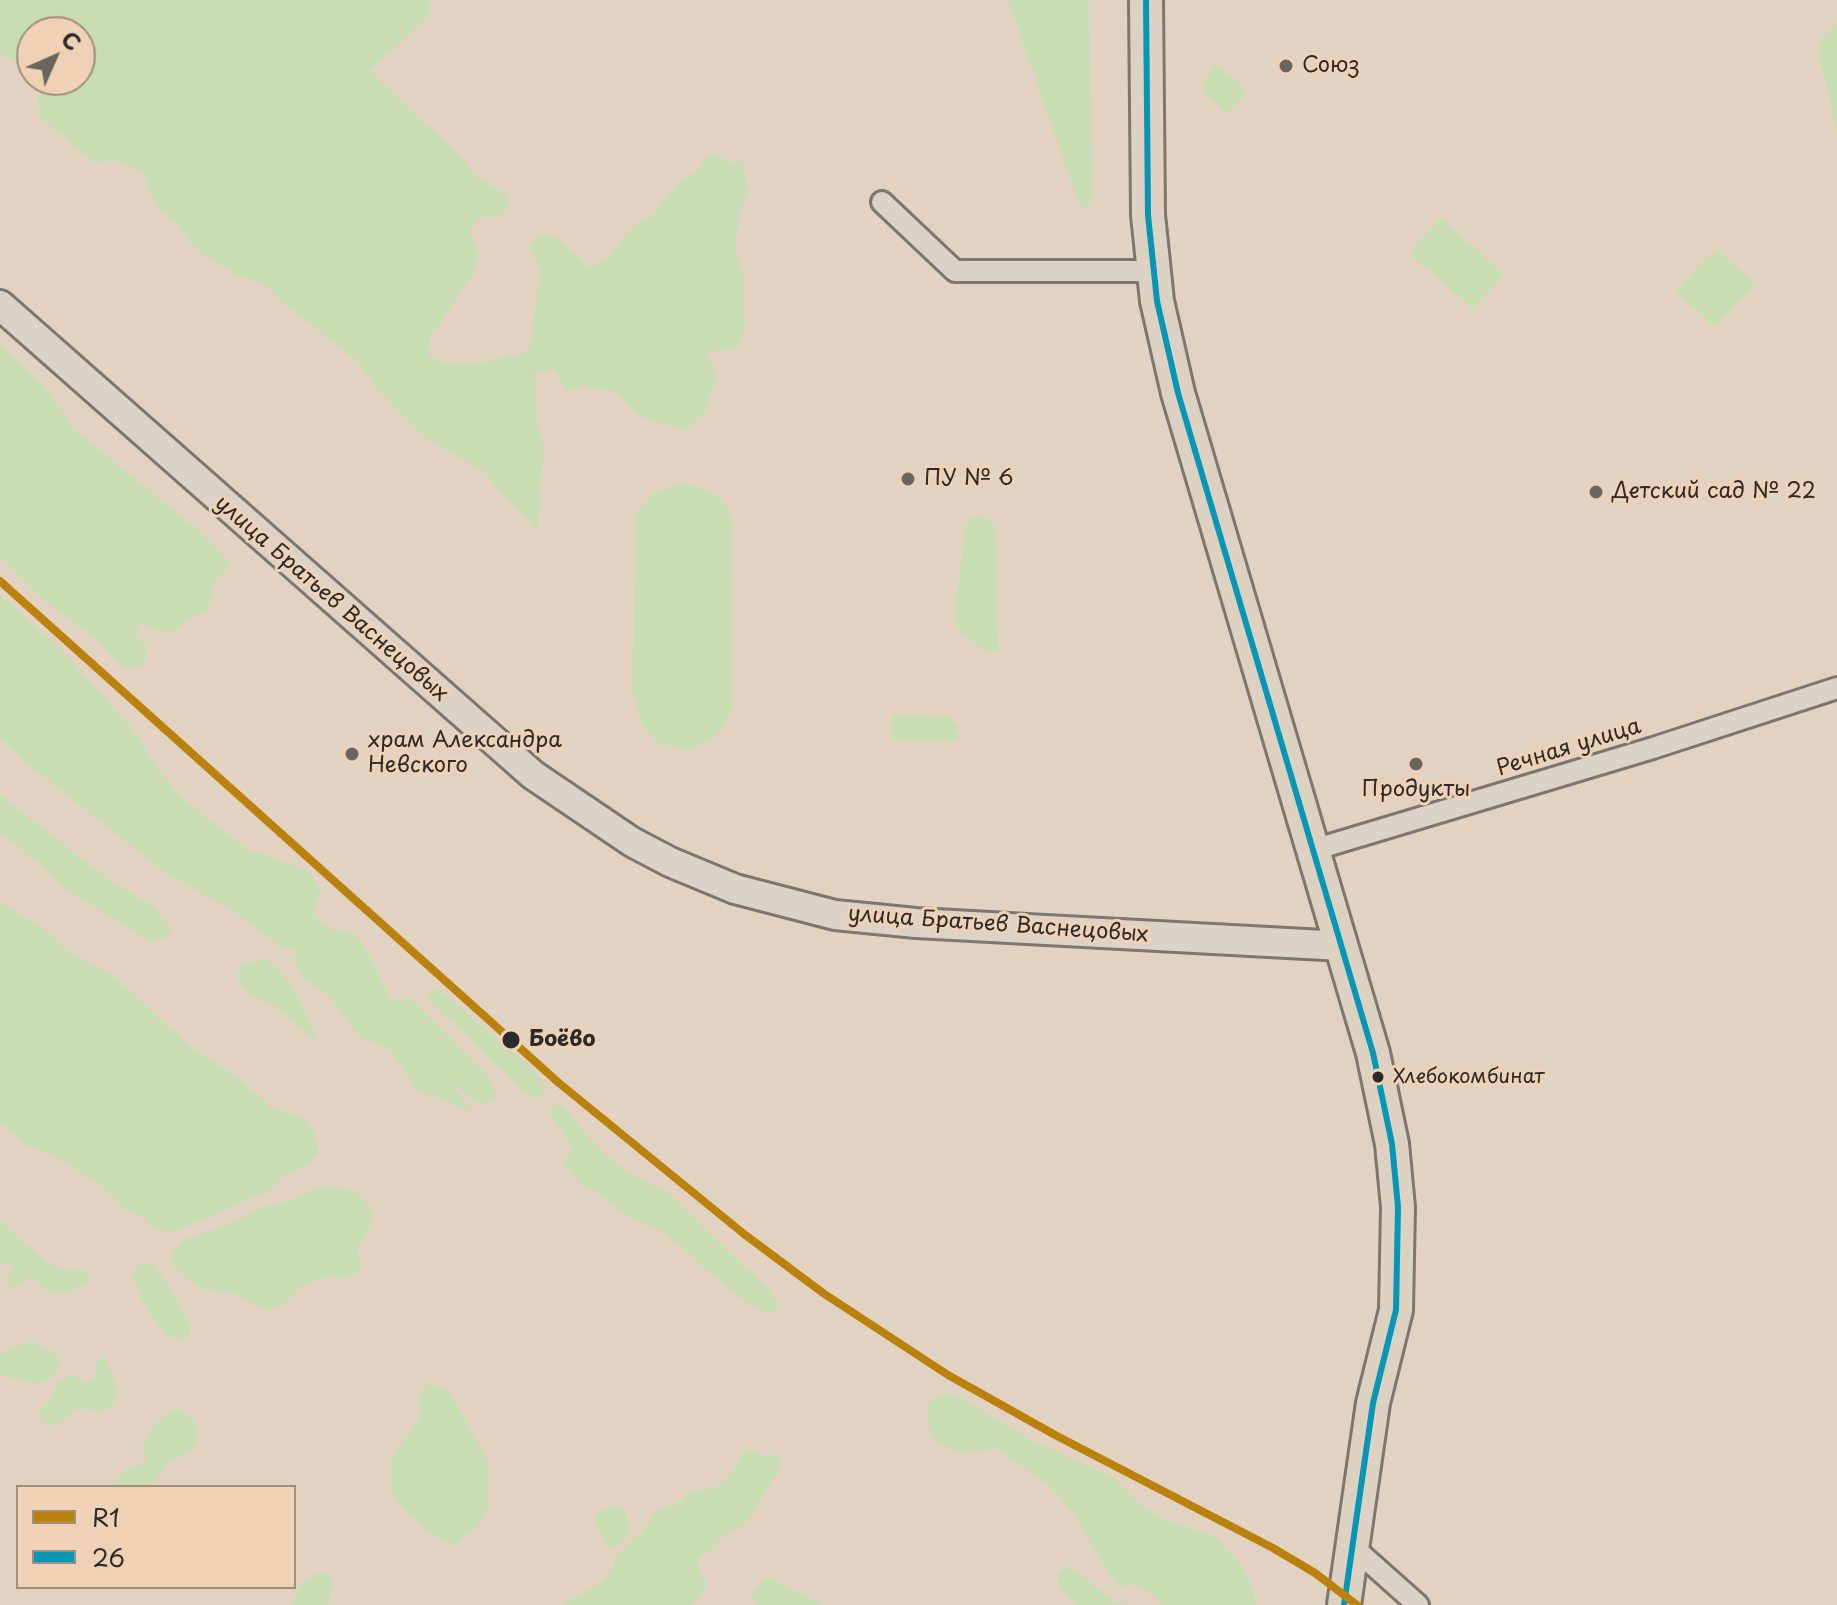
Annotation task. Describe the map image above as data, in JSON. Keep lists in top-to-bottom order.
{
  "streets": {
    "main road": ["улица Братьев Васнецовых"],
    "street": ["Речная улица"]
  },
  "places": [
    "Союз",
    "ПУ № 6",
    "Детский сад № 22",
    "храм Александра Невского",
    "Продукты",
    "Боёво",
    "Хлебокомбинат"
  ],
  "lines": ["transit line 26", "transit line R1"],
  "legend": ["R1", "26"],
  "north": "top right"
}
